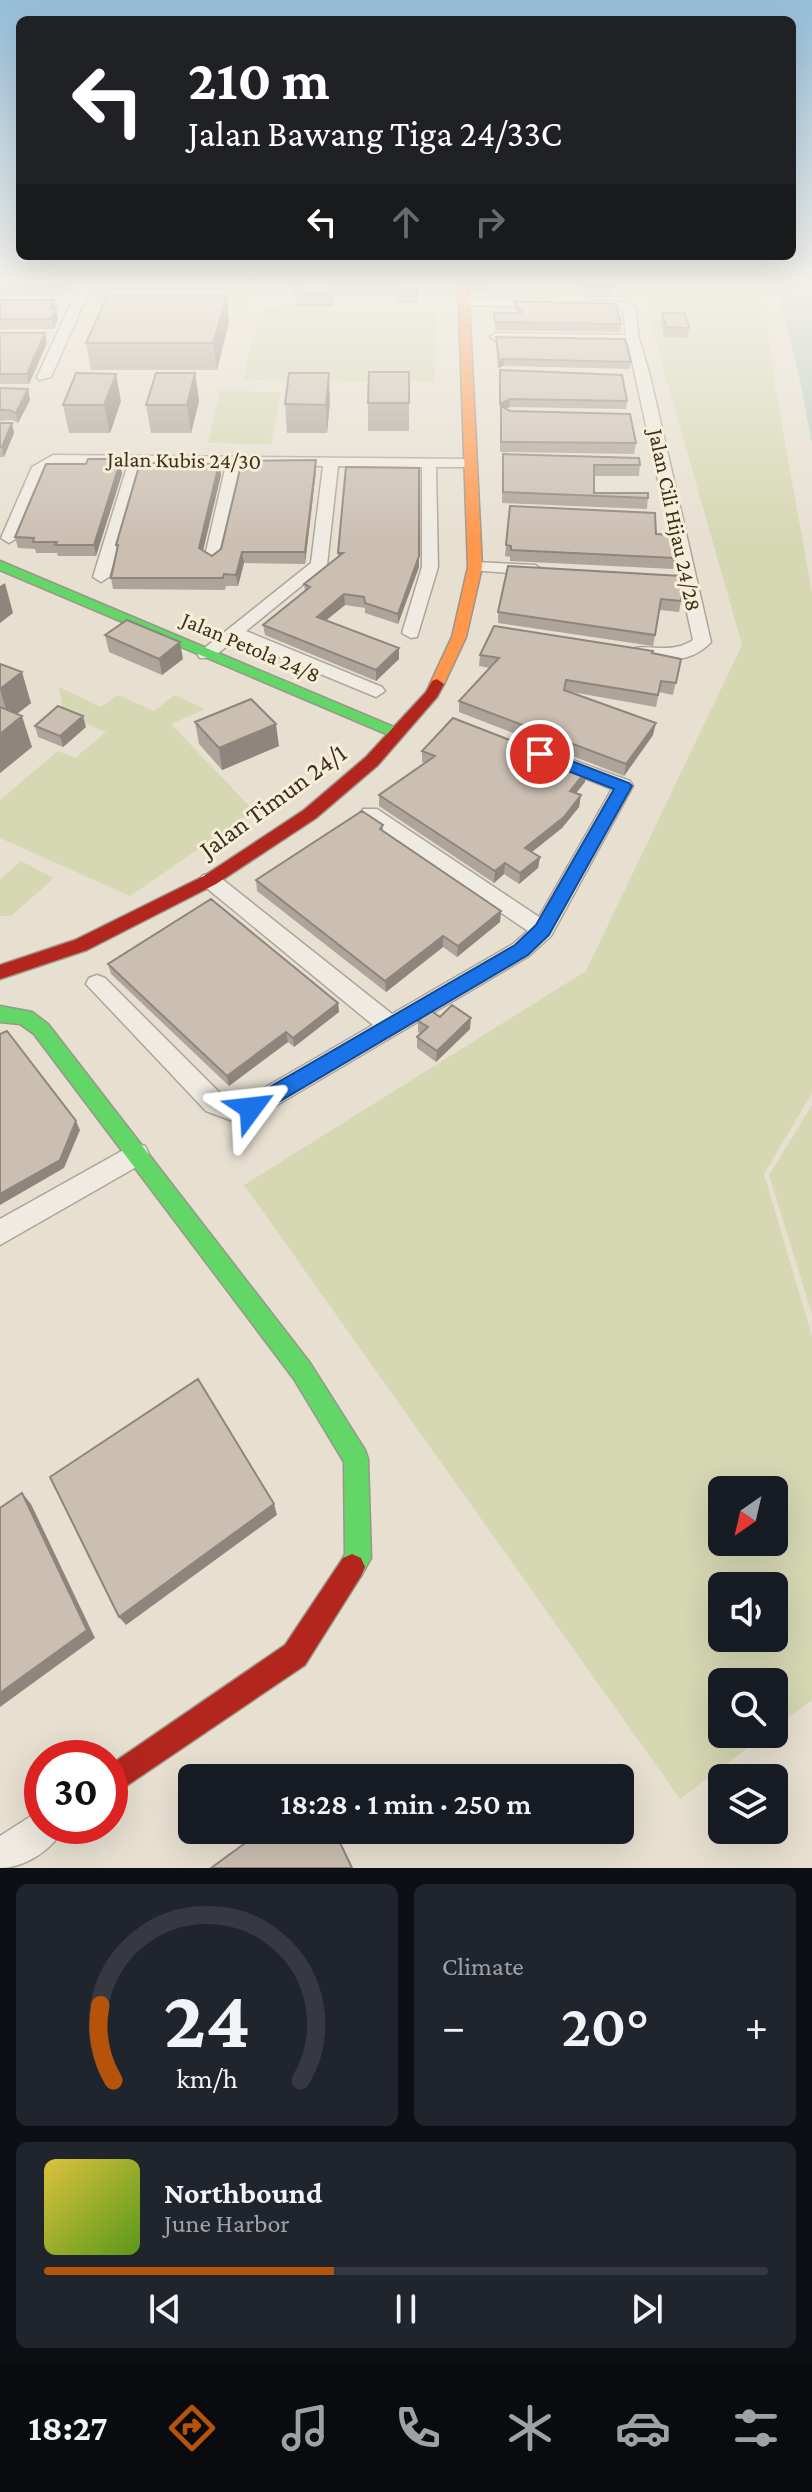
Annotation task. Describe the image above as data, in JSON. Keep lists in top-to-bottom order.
{
  "streets": {
    "street": [
      "Jalan Kubis 24/30",
      "Jalan Cili Hijau 24/28",
      "Jalan Petola 24/8",
      "Jalan Timun 24/1"
    ]
  },
  "crossings": [
    ["Jalan Kubis 24/30", "Jalan Timun 24/1"],
    ["Jalan Petola 24/8", "Jalan Timun 24/1"]
  ],
  "north": "bottom left",
  "page": {
    "turn": ["210 m", "Jalan Bawang Tiga 24/33C"],
    "limit": "30",
    "trip": "18:28 · 1 min · 250 m",
    "tile": "Climate",
    "heat": ["−", "20°", "+"],
    "song": ["Northbound", "June Harbor"],
    "tabs": "18:27",
    "gauge": ["24", "km/h"]
  }
}
